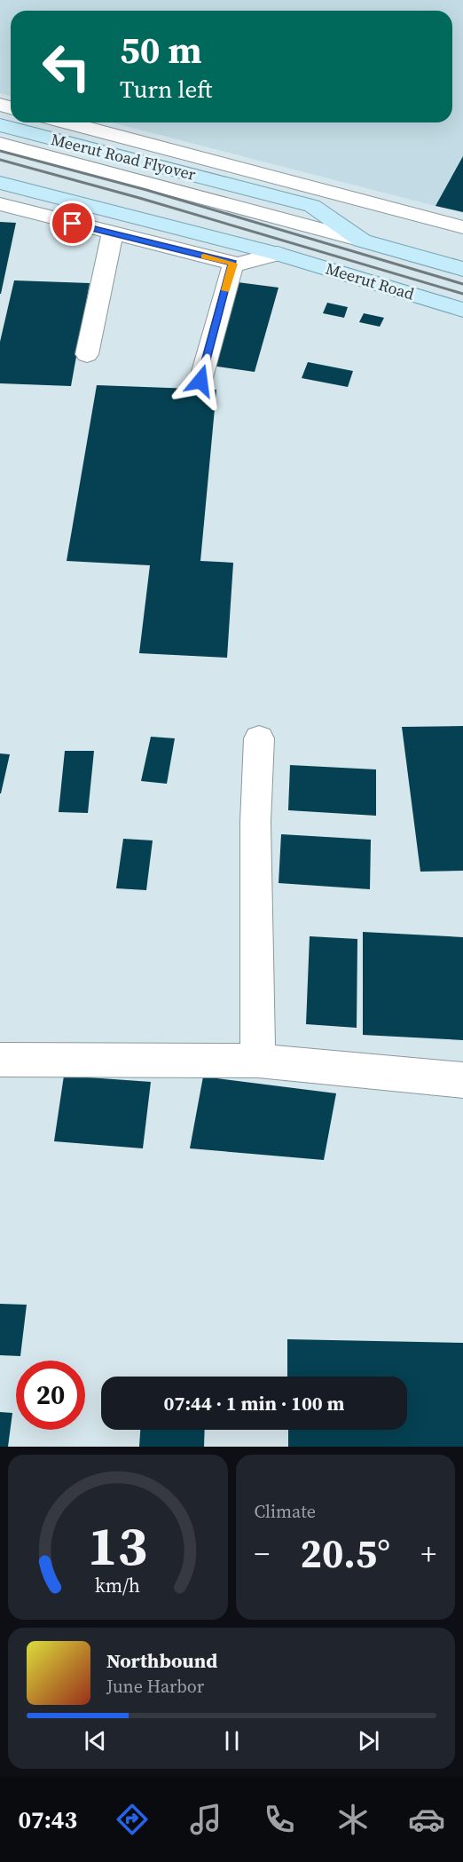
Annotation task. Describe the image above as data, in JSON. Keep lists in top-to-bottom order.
{
  "streets": {
    "main road": ["Meerut Road Flyover", "Meerut Road"]
  },
  "crossings": [
    ["Meerut Road Flyover", "Meerut Road"]
  ],
  "page": {
    "turn": ["50 m", "Turn left"],
    "limit": "20",
    "trip": "07:44 · 1 min · 100 m",
    "tile": "Climate",
    "heat": ["−", "20.5°", "+"],
    "song": ["Northbound", "June Harbor"],
    "tabs": "07:43",
    "gauge": ["13", "km/h"]
  }
}
